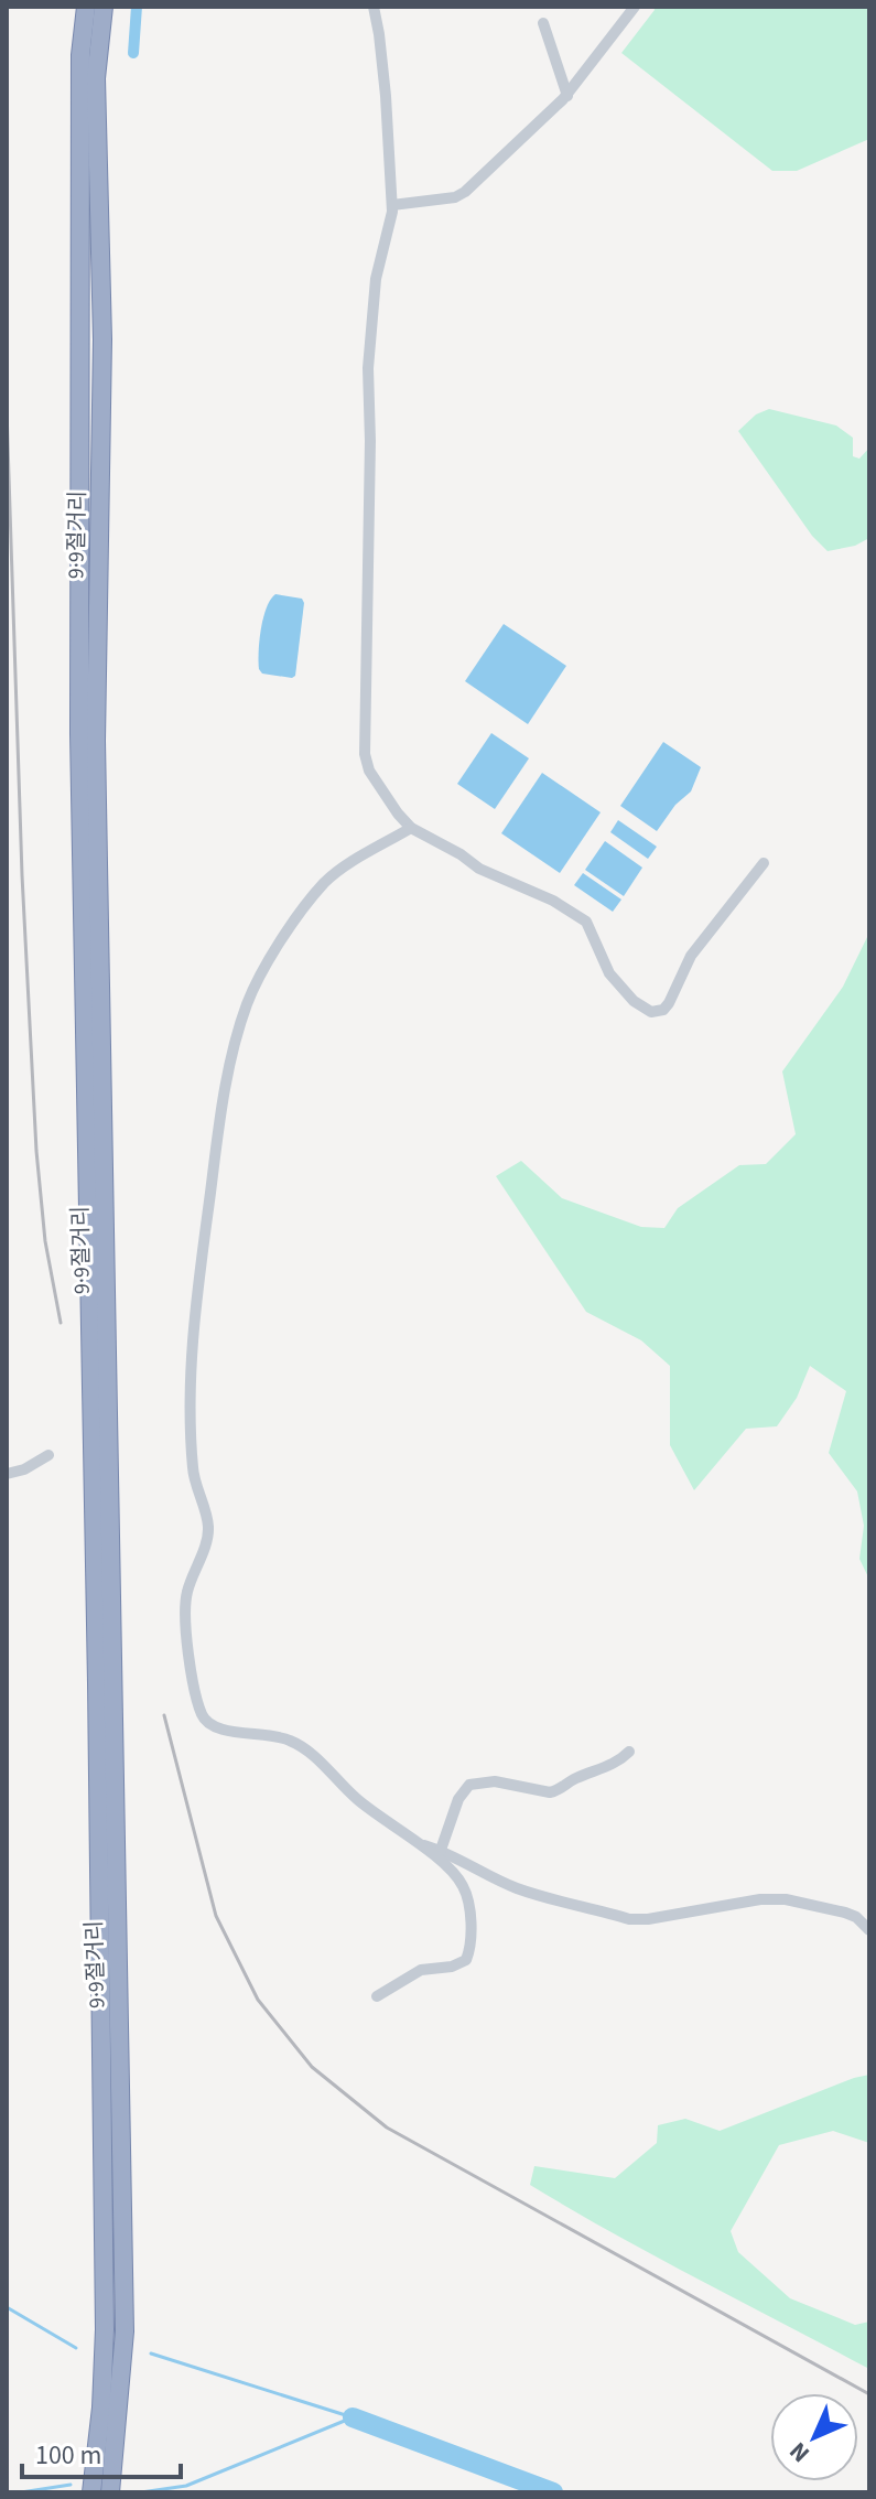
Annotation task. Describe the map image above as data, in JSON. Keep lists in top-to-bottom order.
{
  "streets": {
    "highway": ["9·9절거리"]
  },
  "scale_bar": "100 m",
  "north": "bottom left"
}
